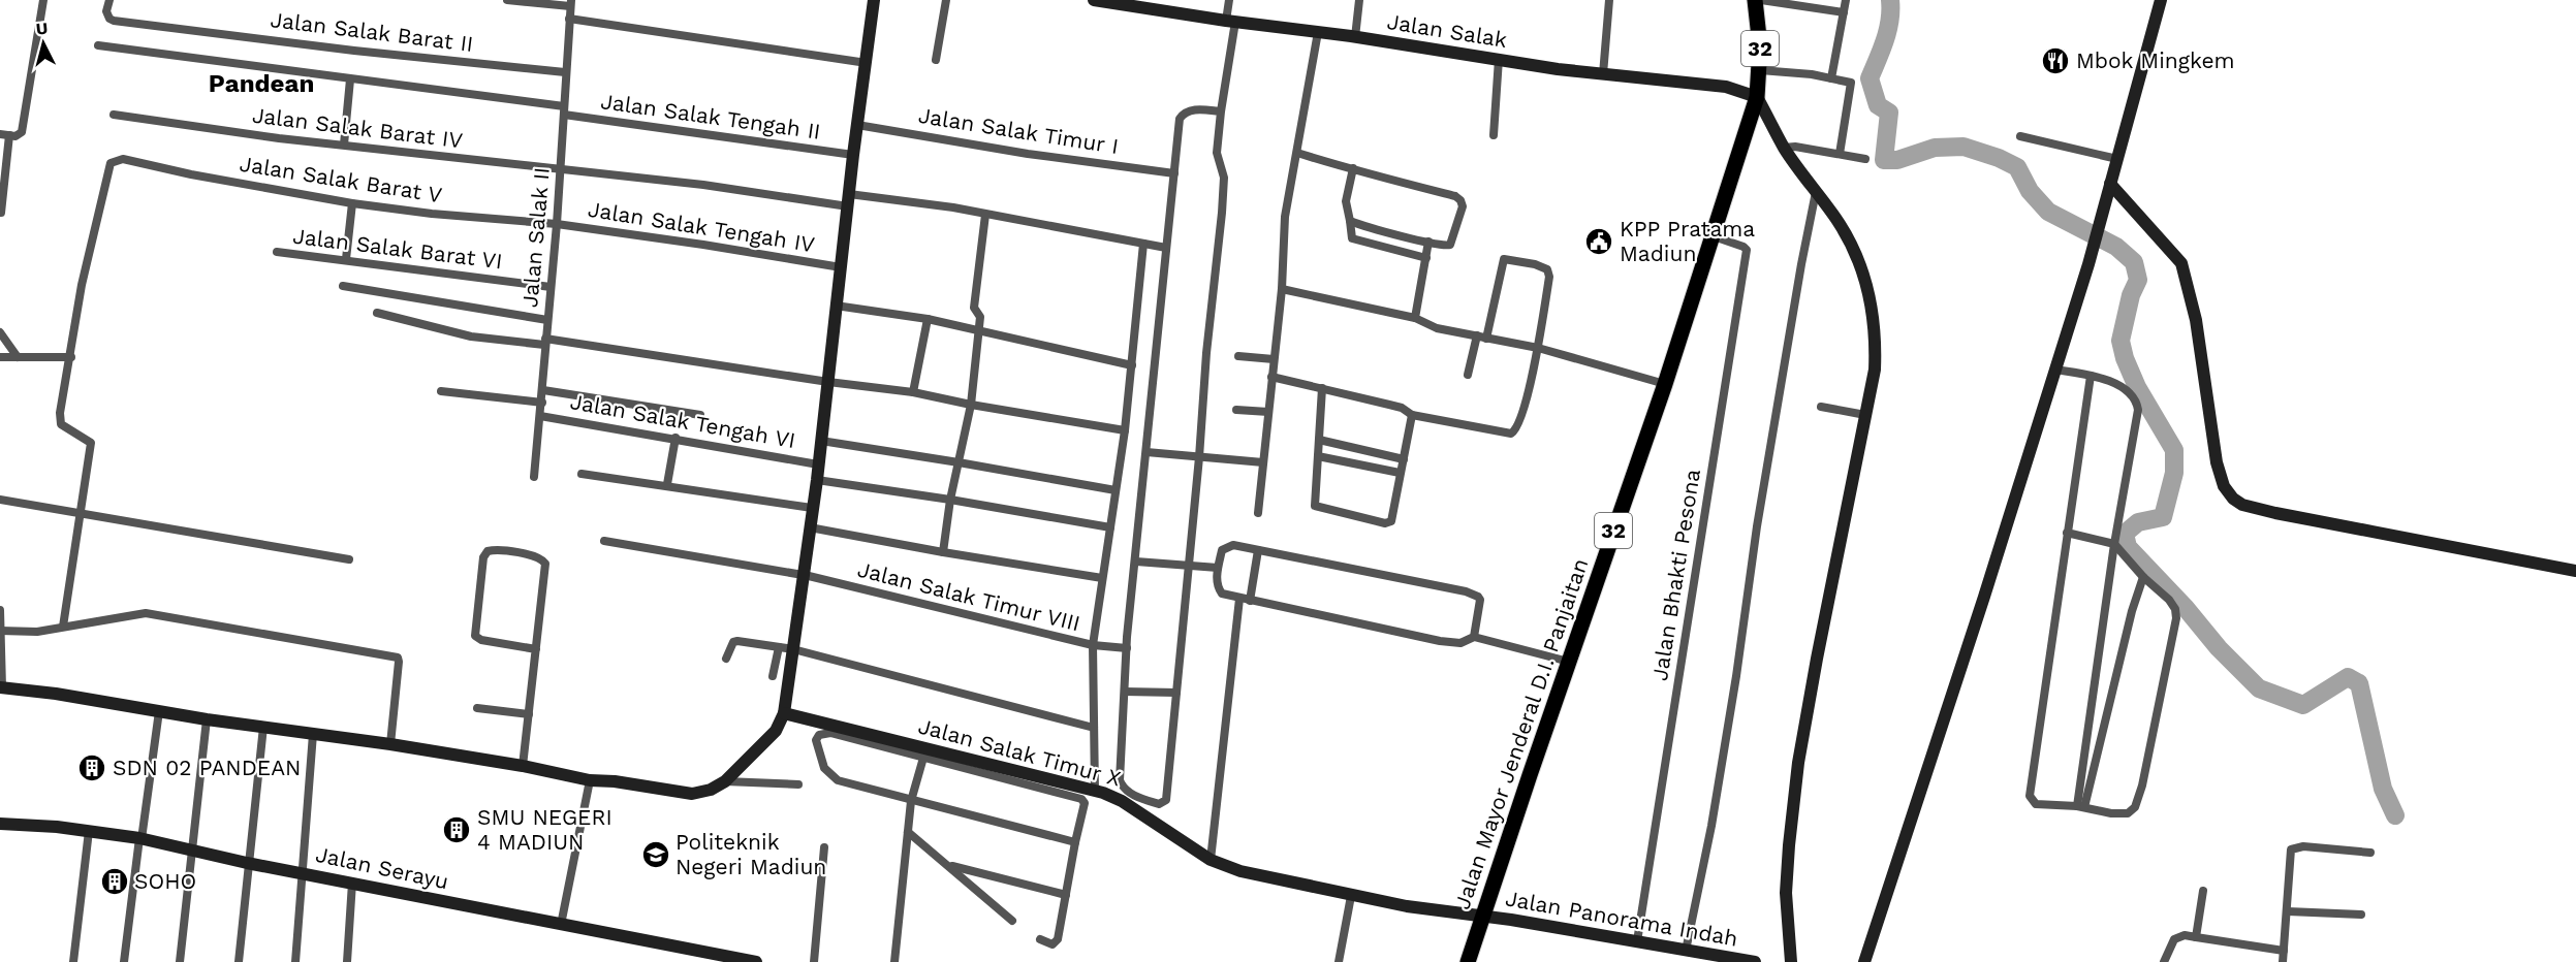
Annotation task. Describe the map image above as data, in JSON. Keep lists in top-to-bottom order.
{
  "streets": {
    "highway": ["32", "Jalan Mayor Jenderal D.I. Panjaitan"],
    "street": [
      "Jalan Salak",
      "Jalan Salak Barat II",
      "Jalan Salak Tengah II",
      "Jalan Salak Barat IV",
      "Jalan Salak Timur I",
      "Jalan Salak Barat V",
      "Jalan Salak Tengah IV",
      "Jalan Salak II",
      "Jalan Salak Barat VI",
      "Jalan Salak Tengah VI",
      "Jalan Bhakti Pesona",
      "Jalan Salak Timur VIII",
      "Jalan Salak Timur X",
      "Jalan Serayu",
      "Jalan Panorama Indah"
    ]
  },
  "crossings": [
    ["Jalan Salak", "32"],
    ["Jalan Salak", "Jalan Mayor Jenderal D.I. Panjaitan"],
    ["Jalan Salak Barat II", "Jalan Salak II"],
    ["32", "Jalan Mayor Jenderal D.I. Panjaitan"],
    ["Jalan Salak Tengah II", "Jalan Salak II"],
    ["Jalan Salak Barat IV", "Jalan Salak II"],
    ["Jalan Salak Barat V", "Jalan Salak Tengah IV"],
    ["Jalan Salak Barat V", "Jalan Salak II"],
    ["Jalan Salak Tengah IV", "Jalan Salak II"],
    ["Jalan Salak II", "Jalan Salak Barat VI"],
    ["Jalan Salak II", "Jalan Salak Tengah VI"],
    ["Jalan Bhakti Pesona", "Jalan Mayor Jenderal D.I. Panjaitan"],
    ["Jalan Bhakti Pesona", "Jalan Panorama Indah"],
    ["Jalan Mayor Jenderal D.I. Panjaitan", "Jalan Salak Timur X"],
    ["Jalan Mayor Jenderal D.I. Panjaitan", "Jalan Panorama Indah"],
    ["Jalan Salak Timur X", "Jalan Panorama Indah"]
  ],
  "districts": ["Pandean"],
  "places": {
    "restaurant": ["Mbok Mingkem"],
    "public building": ["KPP Pratama Madiun"],
    "building": ["SDN 02 PANDEAN", "SMU NEGERI 4 MADIUN", "SOHO"],
    "school or university": ["Politeknik Negeri Madiun"]
  },
  "north": "top"
}
